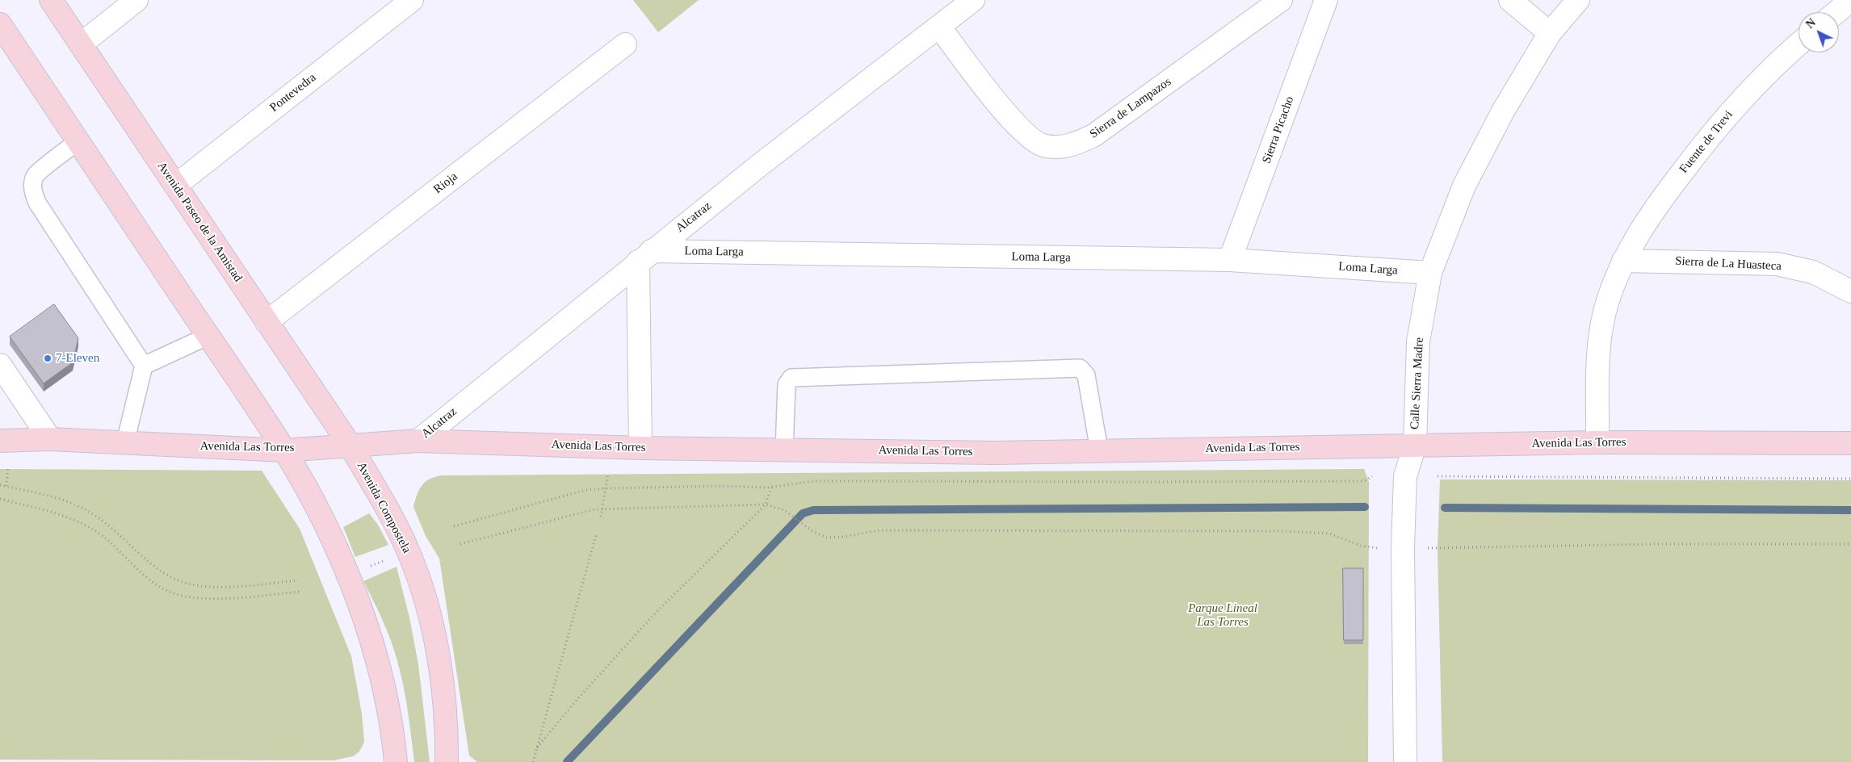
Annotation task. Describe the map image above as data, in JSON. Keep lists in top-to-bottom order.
{
  "streets": {
    "street": [
      "Pontevedra",
      "Sierra de Lampazos",
      "Sierra Picacho",
      "Fuente de Trevi",
      "Rioja",
      "Alcatraz",
      "Avenida Paseo de la Amistad",
      "Loma Larga",
      "Sierra de La Huasteca",
      "Calle Sierra Madre",
      "Avenida Las Torres",
      "Avenida Compostela"
    ]
  },
  "crossings": [
    ["Pontevedra", "Avenida Paseo de la Amistad"],
    ["Sierra de Lampazos", "Alcatraz"],
    ["Sierra Picacho", "Loma Larga"],
    ["Fuente de Trevi", "Sierra de La Huasteca"],
    ["Fuente de Trevi", "Avenida Las Torres"],
    ["Rioja", "Avenida Paseo de la Amistad"],
    ["Alcatraz", "Loma Larga"],
    ["Alcatraz", "Avenida Las Torres"],
    ["Avenida Paseo de la Amistad", "Avenida Las Torres"],
    ["Avenida Paseo de la Amistad", "Avenida Compostela"],
    ["Loma Larga", "Calle Sierra Madre"],
    ["Calle Sierra Madre", "Avenida Las Torres"],
    ["Avenida Las Torres", "Avenida Compostela"]
  ],
  "parks": ["Parque Lineal Las Torres"],
  "places": ["7-Eleven"],
  "north": "top left"
}
